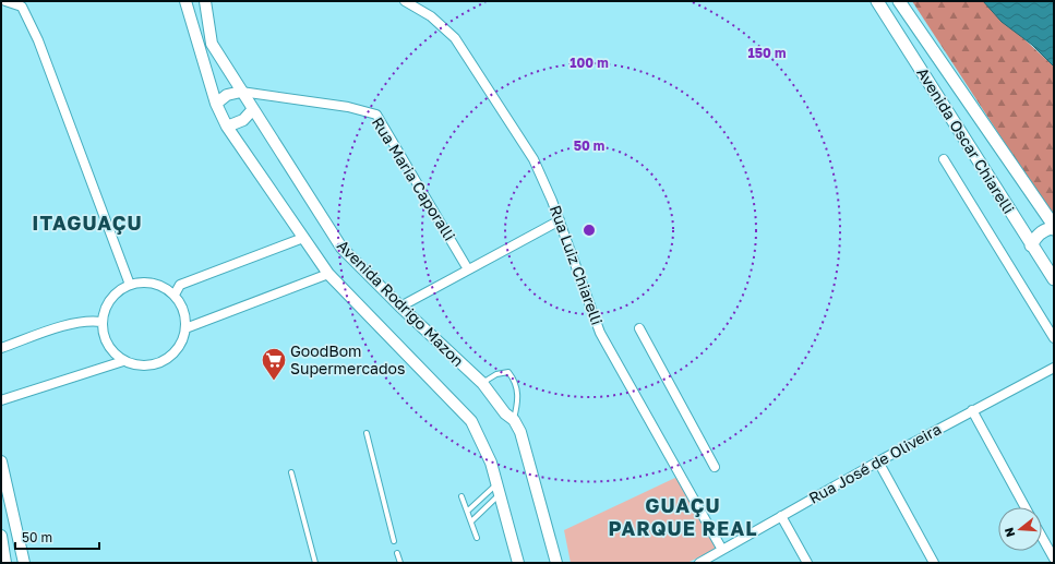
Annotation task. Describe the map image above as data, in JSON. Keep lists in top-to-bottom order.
{
  "streets": {
    "main road": ["Avenida Oscar Chiarelli"],
    "street": [
      "Rua Maria Caporalli",
      "Rua Luiz Chiarelli",
      "Avenida Rodrigo Mazon",
      "Rua José de Oliveira"
    ]
  },
  "crossings": [
    ["Rua Maria Caporalli", "Avenida Rodrigo Mazon"],
    ["Rua Luiz Chiarelli", "Rua José de Oliveira"]
  ],
  "districts": ["ITAGUAÇU", "GUAÇU PARQUE REAL"],
  "places": {
    "supermarket": ["GoodBom Supermercados"]
  },
  "scale_bar": "50 m",
  "north": "left",
  "rings": ["150 m", "100 m", "50 m"]
}
